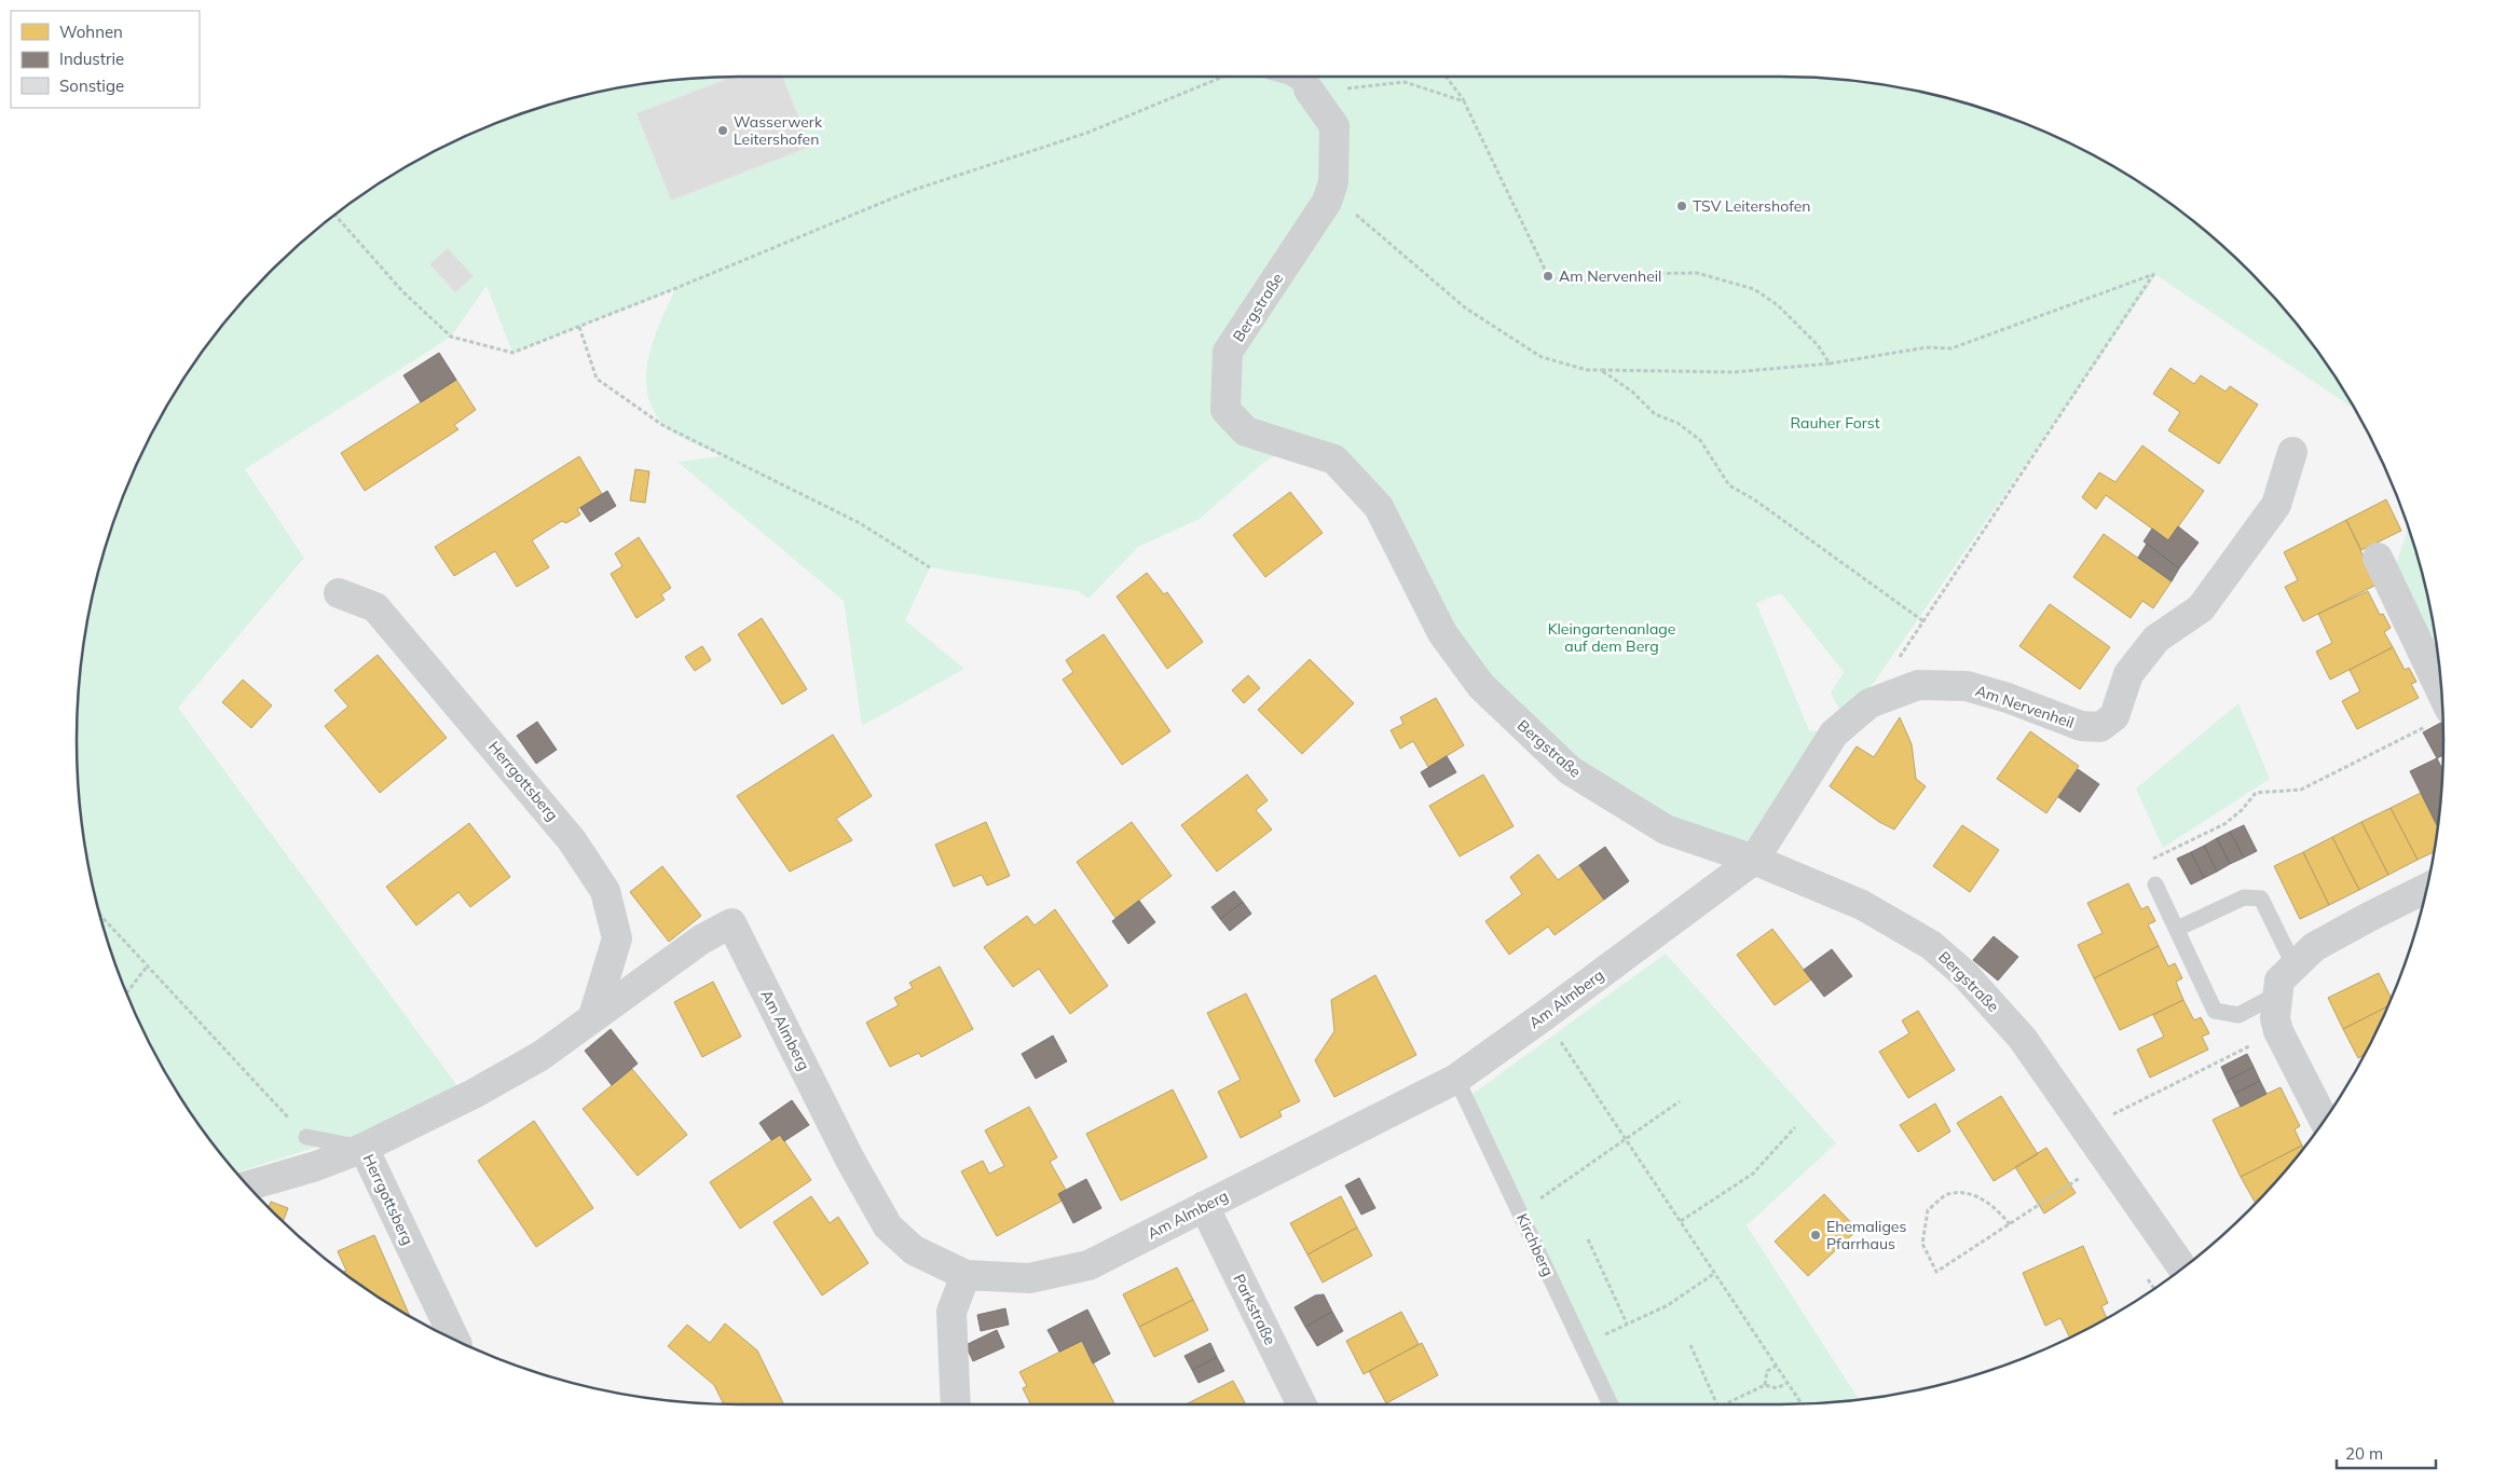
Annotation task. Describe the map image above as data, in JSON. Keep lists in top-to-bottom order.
{
  "streets": {
    "street": [
      "Bergstraße",
      "Am Nervenheil",
      "Herrgottsberg",
      "Am Almberg",
      "Parkstraße"
    ],
    "lane": ["Kirchberg"]
  },
  "crossings": [
    ["Bergstraße", "Am Nervenheil"],
    ["Bergstraße", "Am Almberg"],
    ["Am Nervenheil", "Am Almberg"],
    ["Herrgottsberg", "Am Almberg"],
    ["Am Almberg", "Kirchberg"],
    ["Am Almberg", "Parkstraße"]
  ],
  "parks": ["Rauher Forst", "Kleingartenanlage auf dem Berg"],
  "places": [
    "Wasserwerk Leitershofen",
    "TSV Leitershofen",
    "Am Nervenheil",
    "Ehemaliges Pfarrhaus"
  ],
  "legend": ["Wohnen", "Industrie", "Sonstige"],
  "scale_bar": "20 m"
}
